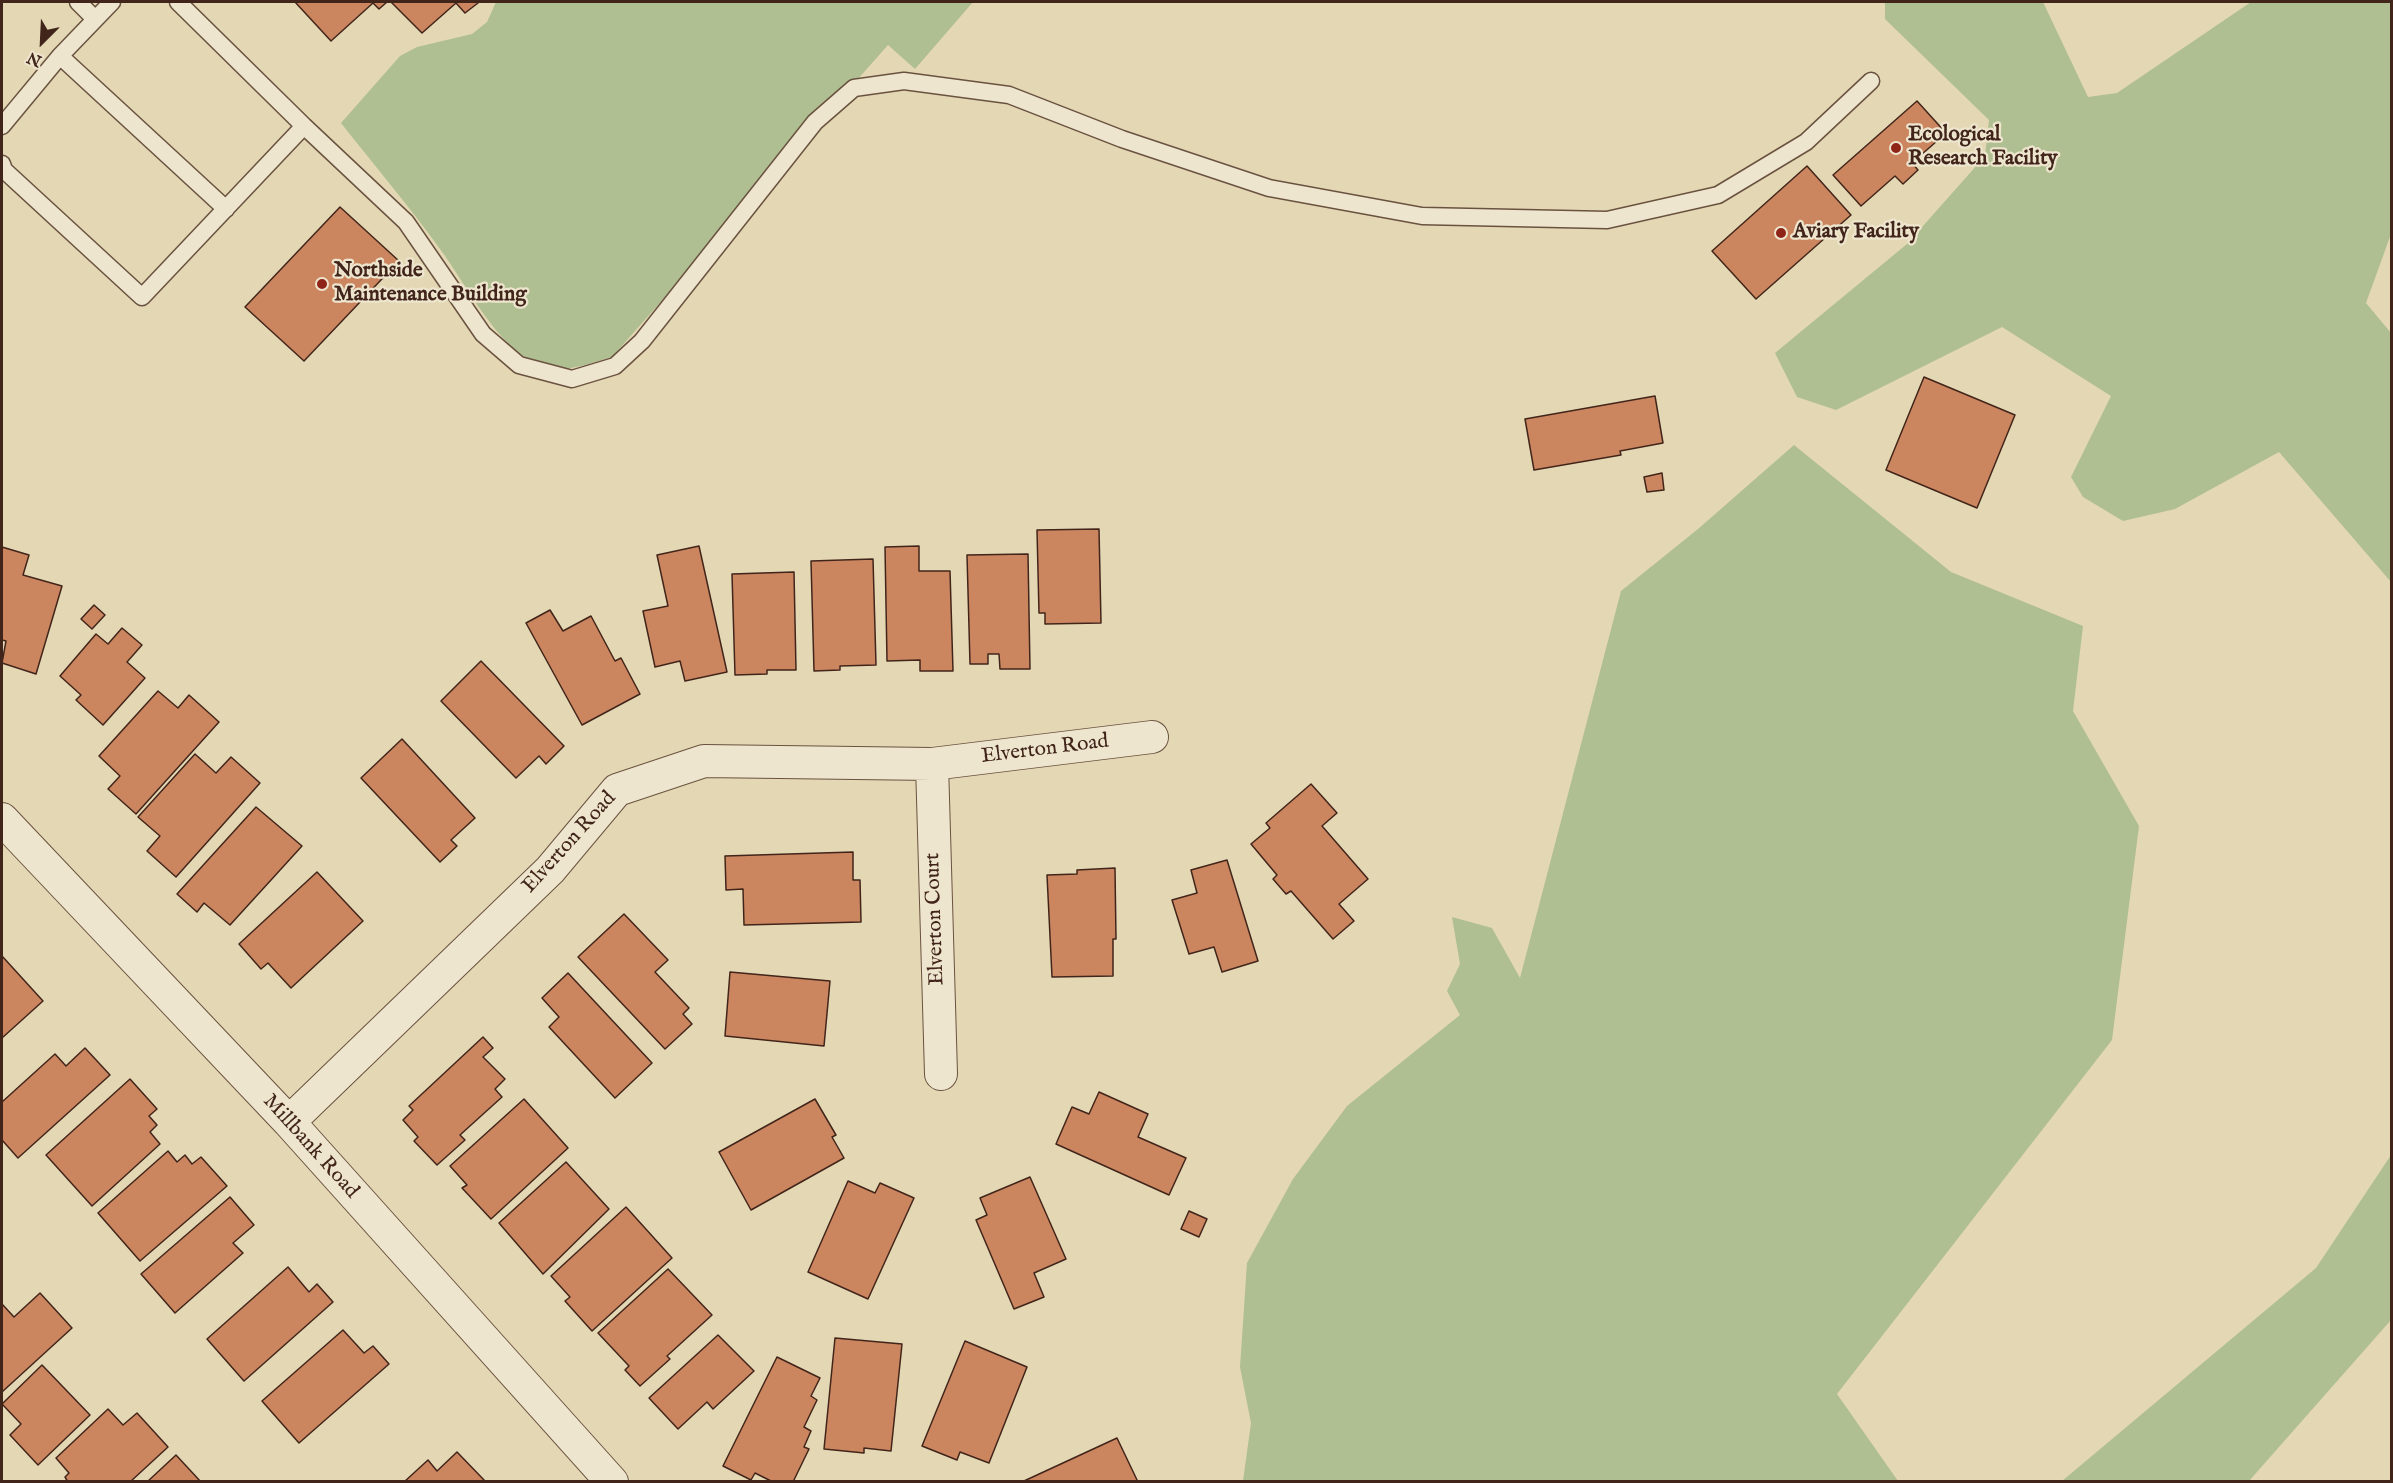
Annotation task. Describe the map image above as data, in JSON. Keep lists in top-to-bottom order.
{
  "streets": {
    "street": ["Elverton Road", "Elverton Court", "Millbank Road"]
  },
  "crossings": [
    ["Elverton Road", "Elverton Court"],
    ["Elverton Road", "Millbank Road"]
  ],
  "places": ["Ecological Research Facility", "Aviary Facility", "Northside Maintenance Building"],
  "north": "bottom left"
}
